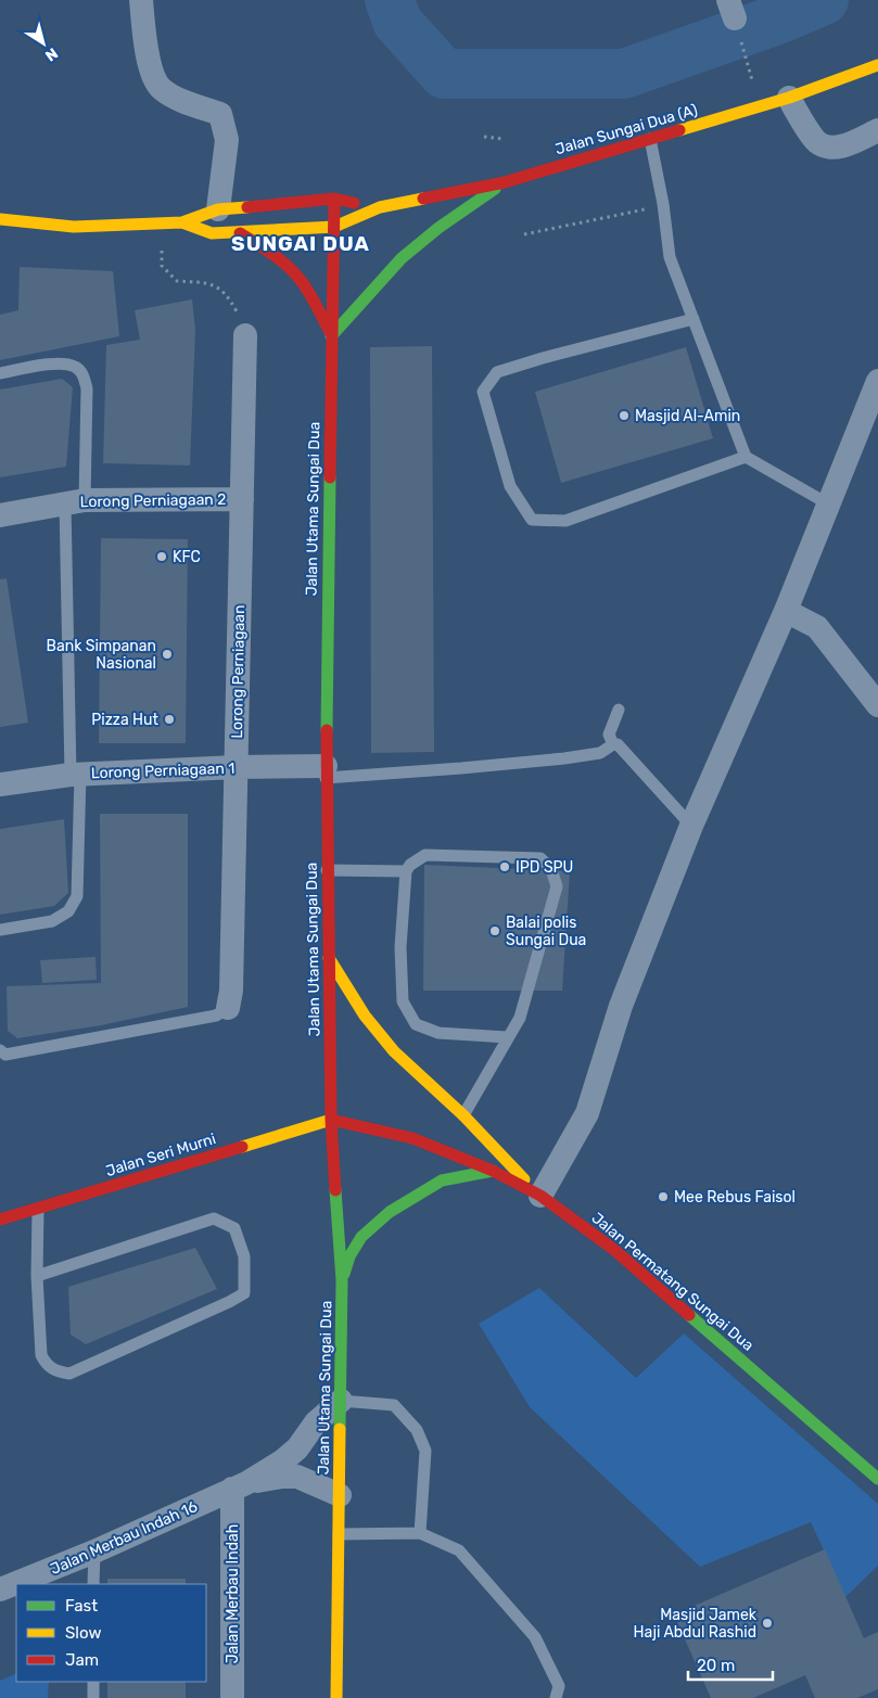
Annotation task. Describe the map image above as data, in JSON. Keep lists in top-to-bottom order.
{
  "streets": {
    "main road": [
      "Jalan Sungai Dua (A)",
      "Jalan Utama Sungai Dua",
      "Jalan Seri Murni",
      "Jalan Permatang Sungai Dua"
    ],
    "street": [
      "Lorong Perniagaan 2",
      "Lorong Perniagaan",
      "Lorong Perniagaan 1",
      "Jalan Merbau Indah 16",
      "Jalan Merbau Indah"
    ]
  },
  "crossings": [
    ["Jalan Sungai Dua (A)", "Jalan Utama Sungai Dua"],
    ["Lorong Perniagaan 2", "Lorong Perniagaan"],
    ["Jalan Utama Sungai Dua", "Lorong Perniagaan 1"],
    ["Jalan Utama Sungai Dua", "Jalan Seri Murni"],
    ["Jalan Utama Sungai Dua", "Jalan Permatang Sungai Dua"],
    ["Jalan Utama Sungai Dua", "Jalan Merbau Indah 16"],
    ["Lorong Perniagaan", "Lorong Perniagaan 1"],
    ["Jalan Seri Murni", "Jalan Permatang Sungai Dua"],
    ["Jalan Merbau Indah 16", "Jalan Merbau Indah"]
  ],
  "districts": ["SUNGAI DUA"],
  "places": [
    "Masjid Al-Amin",
    "KFC",
    "Bank Simpanan Nasional",
    "Pizza Hut",
    "IPD SPU",
    "Balai polis Sungai Dua",
    "Mee Rebus Faisol",
    "Masjid Jamek Haji Abdul Rashid"
  ],
  "legend": ["Fast", "Slow", "Jam"],
  "scale_bar": "20 m",
  "north": "bottom right"
}
